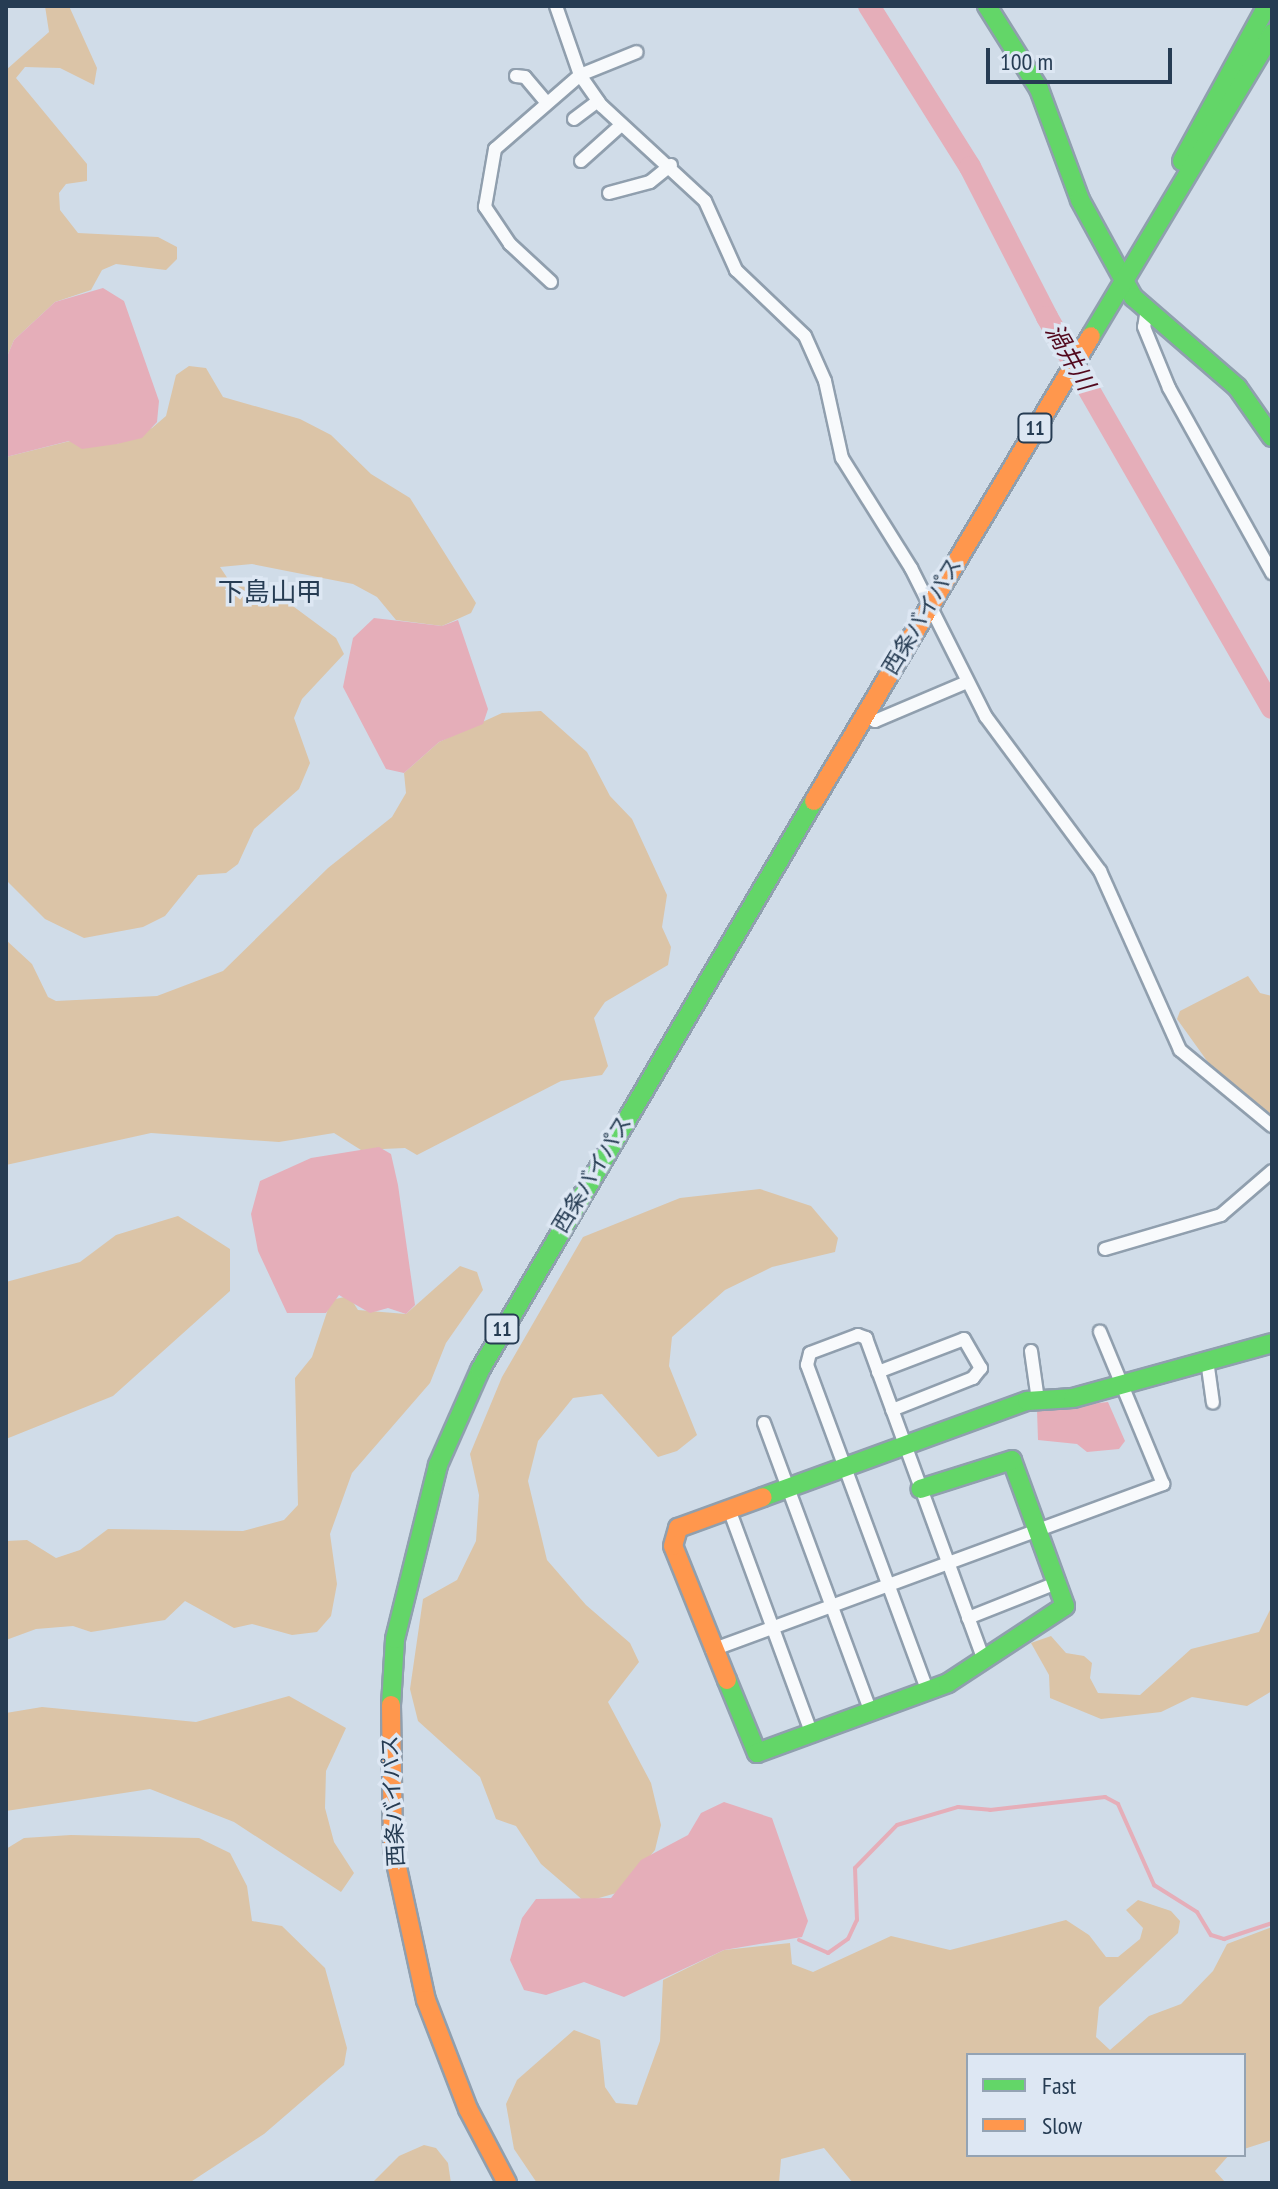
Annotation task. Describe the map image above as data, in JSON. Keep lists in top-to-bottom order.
{
  "streets": {
    "main road": ["11", "西条バイパス"]
  },
  "districts": ["下島山甲"],
  "water": ["渦井川"],
  "legend": ["Fast", "Slow"],
  "scale_bar": "100 m"
}
